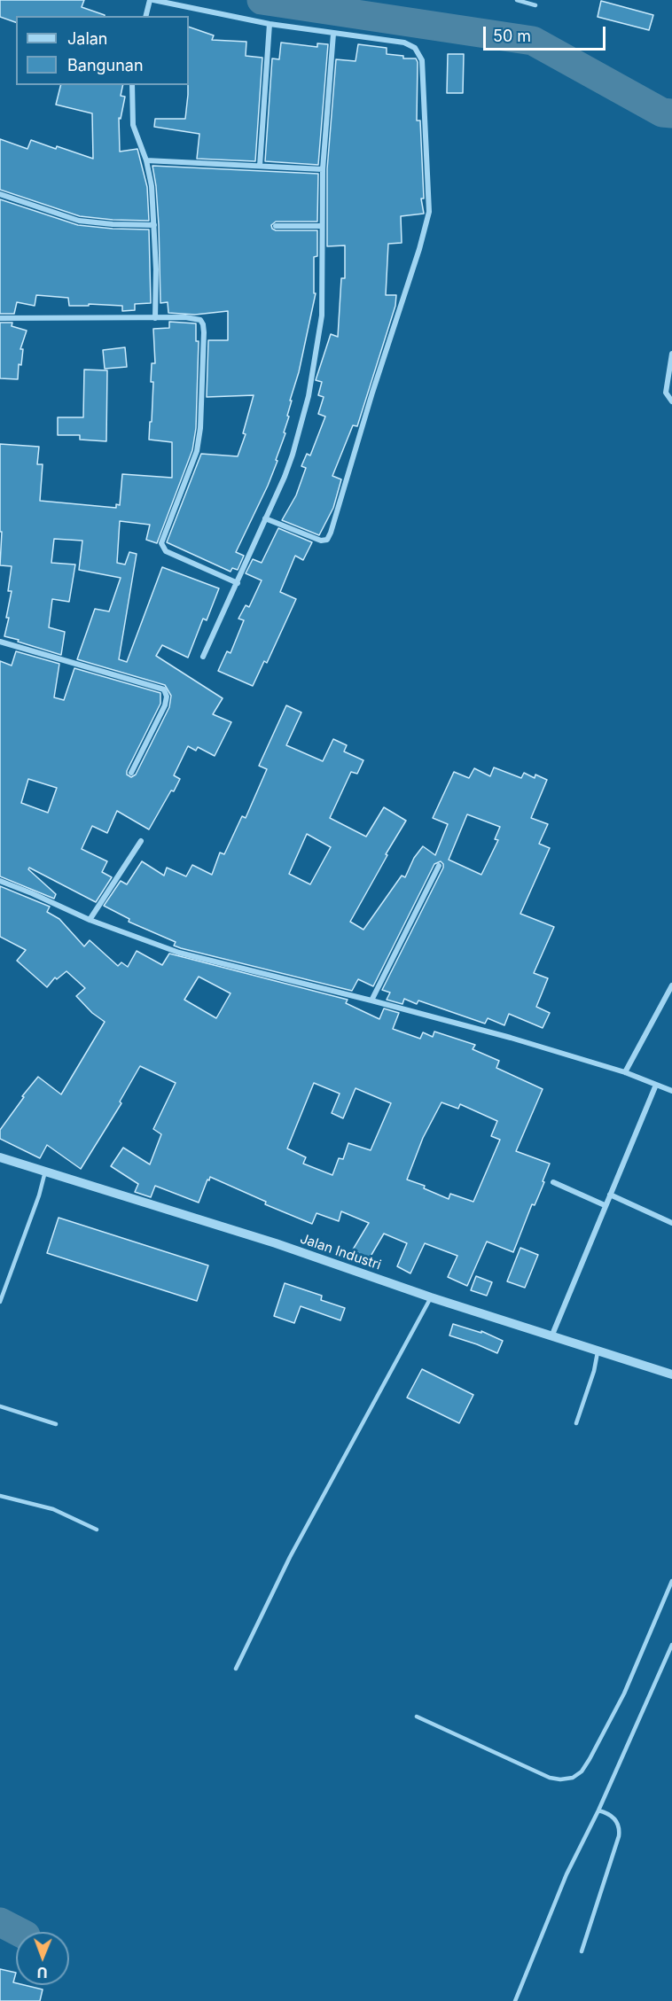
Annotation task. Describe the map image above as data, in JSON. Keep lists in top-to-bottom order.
{
  "streets": {
    "street": ["Jalan Industri"]
  },
  "legend": ["Jalan", "Bangunan"],
  "scale_bar": "50 m",
  "north": "bottom"
}
